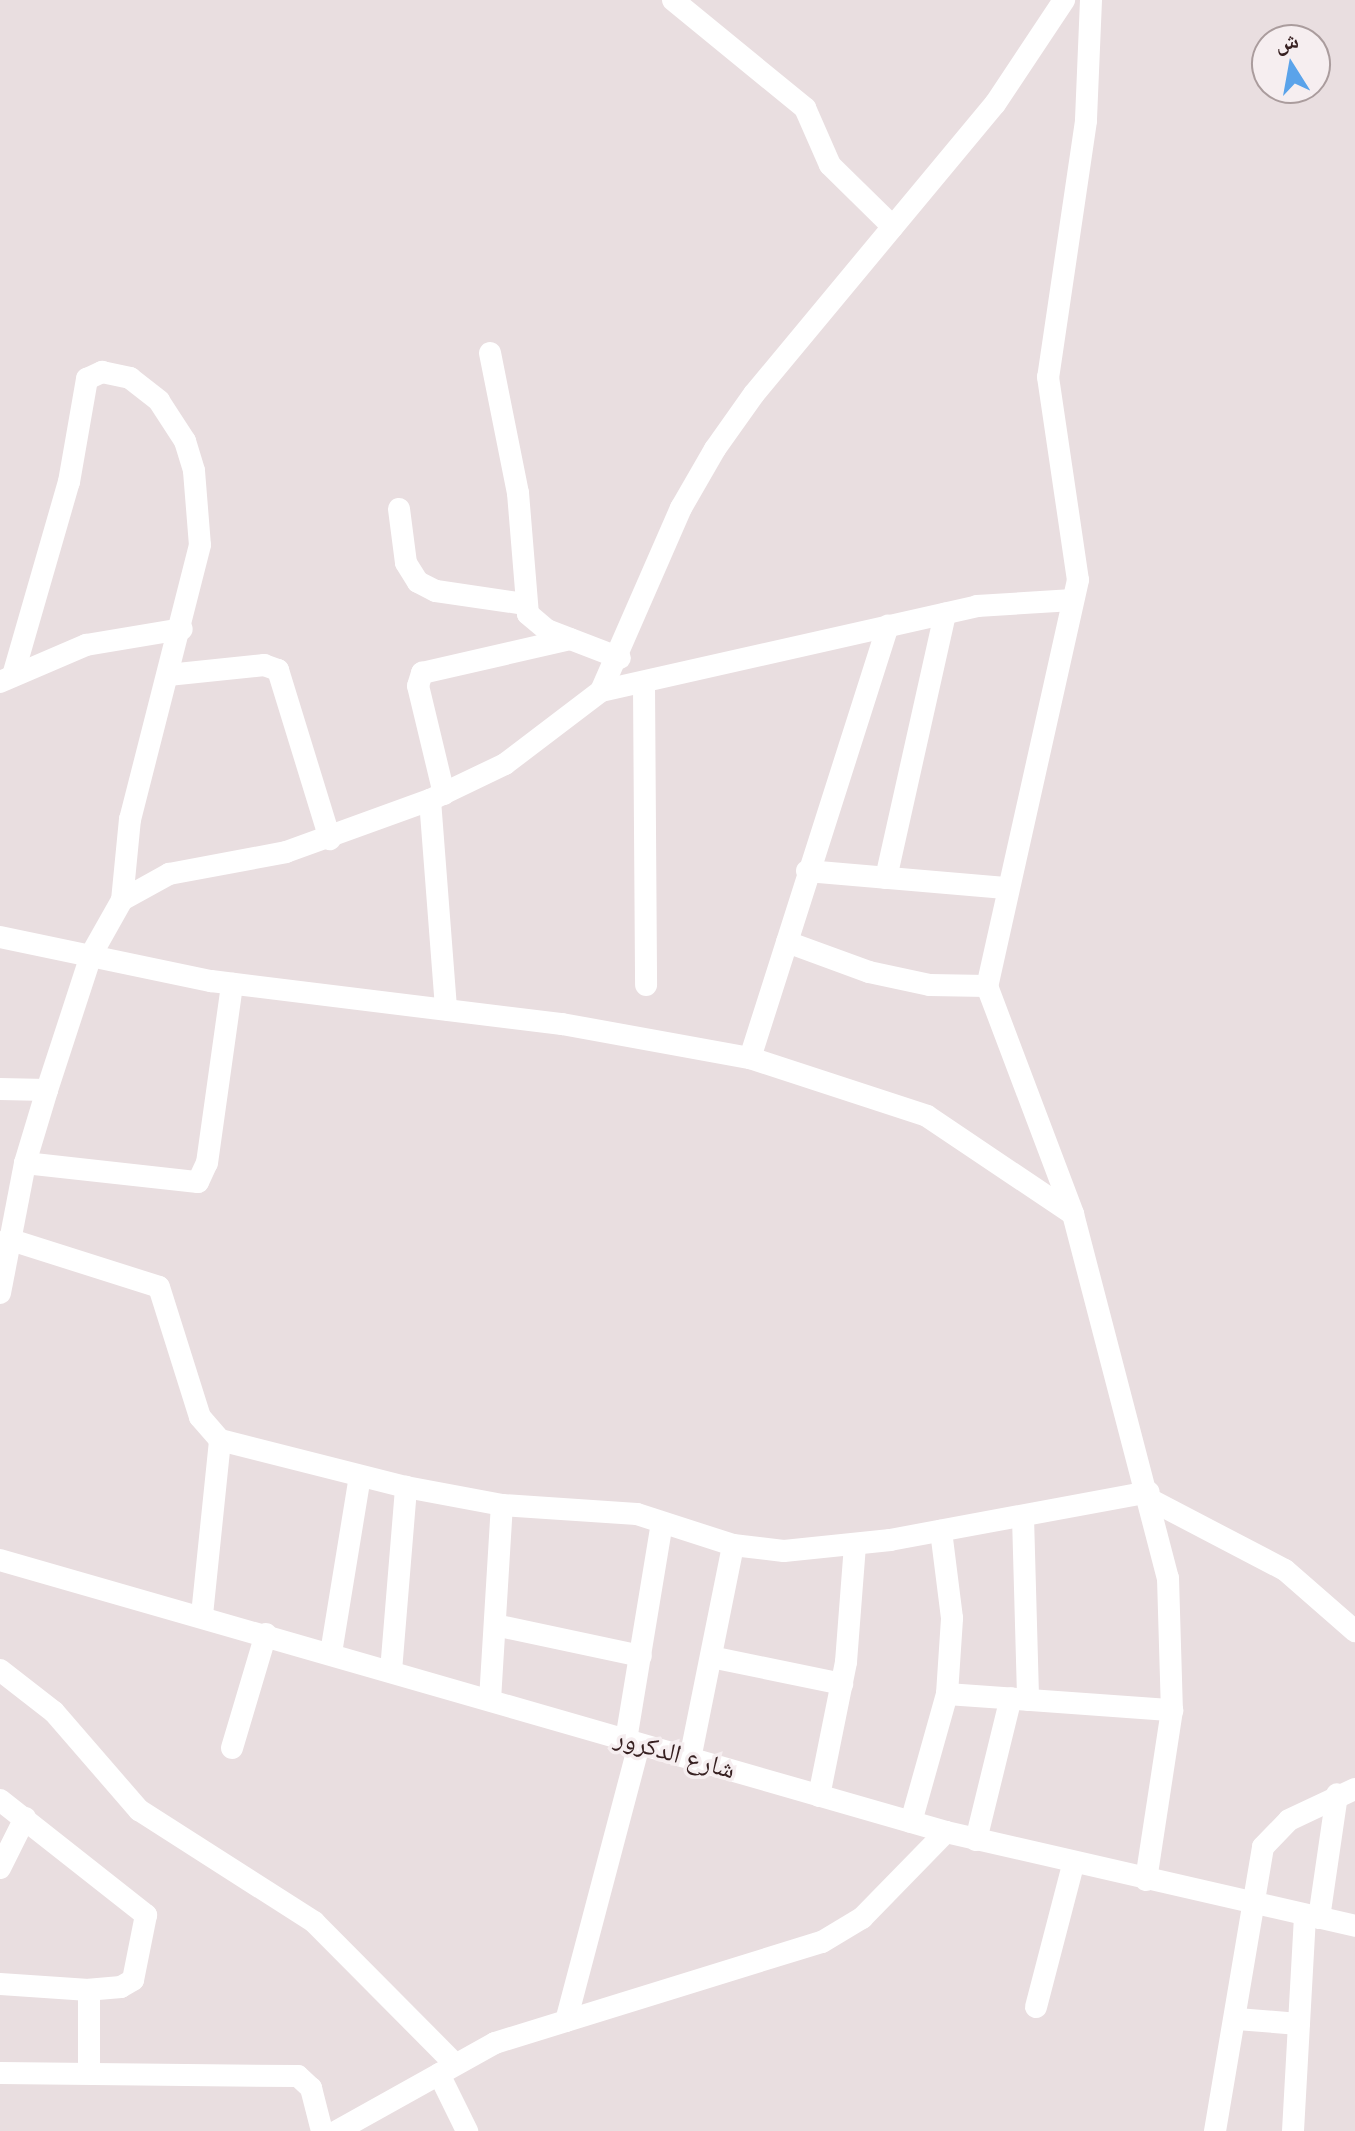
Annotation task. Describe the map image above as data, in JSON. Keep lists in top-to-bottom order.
{
  "streets": {
    "street": ["شارع الدكرور"]
  },
  "north": "top"
}
